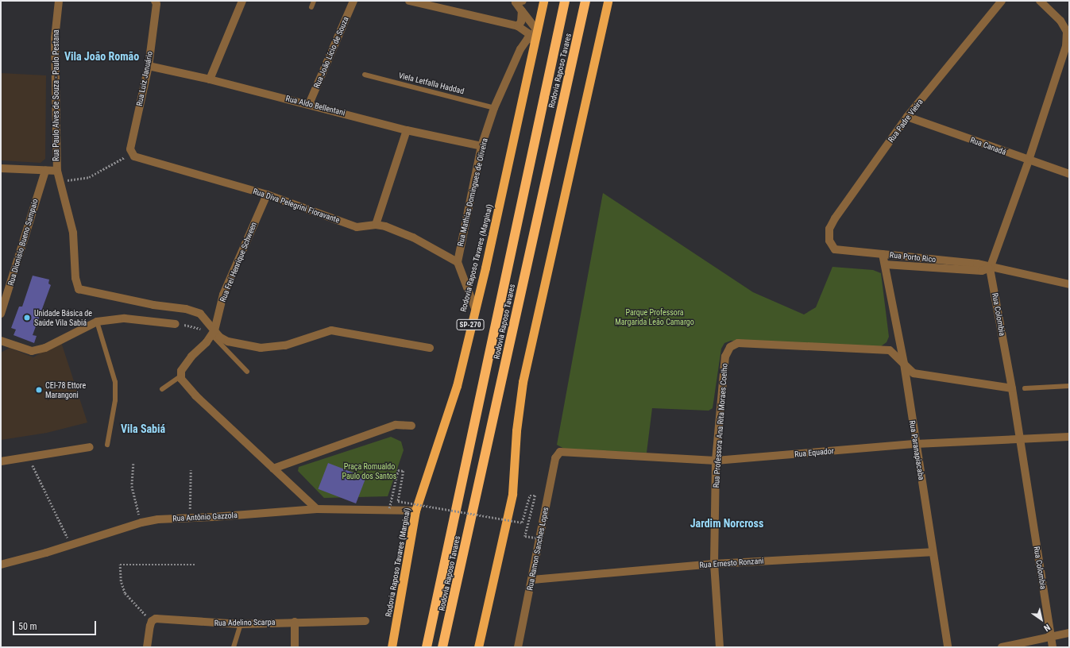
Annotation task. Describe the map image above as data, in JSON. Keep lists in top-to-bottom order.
{
  "streets": {
    "highway": ["Rodovia Raposo Tavares", "Rodovia Raposo Tavares (Marginal)", "SP-270"],
    "street": [
      "Rua João Lício de Souza",
      "Rua Luiz Januário",
      "Rua Paulo Alves de Souza - Paulo Pestana",
      "Rua Aldo Bellentani",
      "Rua Padre Vieira",
      "Rua Canadá",
      "Rua Mathias Domingues de Oliveira",
      "Rua Diva Pelegrini Fioravante",
      "Rua Dionisio Bueno Sampaio",
      "Rua Porto Rico",
      "Rua Frei Henrique Schween",
      "Rua Colombia",
      "Rua Professora Ana Rita Moraes Coelho",
      "Rua Paranapiacaba",
      "Rua Equador",
      "Rua Antônio Gazzola",
      "Rua Ramon Sanches Lopes",
      "Rua Ernesto Ronzani",
      "Rua Adelino Scarpa"
    ],
    "lane": ["Viela Letfalla Haddad"]
  },
  "crossings": [
    ["Rua João Lício de Souza", "Rua Aldo Bellentani"],
    ["Rua Luiz Januário", "Rua Aldo Bellentani"],
    ["Rua Luiz Januário", "Rua Diva Pelegrini Fioravante"],
    ["Viela Letfalla Haddad", "Rua Mathias Domingues de Oliveira"],
    ["Rua Aldo Bellentani", "Rua Mathias Domingues de Oliveira"],
    ["Rua Padre Vieira", "Rua Canadá"],
    ["Rua Padre Vieira", "Rua Porto Rico"],
    ["Rua Mathias Domingues de Oliveira", "Rua Diva Pelegrini Fioravante"],
    ["Rua Mathias Domingues de Oliveira", "Rodovia Raposo Tavares (Marginal)"],
    ["Rua Diva Pelegrini Fioravante", "Rua Frei Henrique Schween"],
    ["Rua Porto Rico", "Rua Colombia"],
    ["Rua Porto Rico", "Rua Paranapiacaba"],
    ["Rodovia Raposo Tavares (Marginal)", "Rua Antônio Gazzola"],
    ["Rua Colombia", "Rua Professora Ana Rita Moraes Coelho"],
    ["Rua Colombia", "Rua Equador"],
    ["Rua Professora Ana Rita Moraes Coelho", "Rua Paranapiacaba"],
    ["Rua Professora Ana Rita Moraes Coelho", "Rua Equador"],
    ["Rua Professora Ana Rita Moraes Coelho", "Rua Ernesto Ronzani"],
    ["Rua Paranapiacaba", "Rua Equador"],
    ["Rua Paranapiacaba", "Rua Ernesto Ronzani"],
    ["Rua Equador", "Rua Ramon Sanches Lopes"],
    ["Rua Ramon Sanches Lopes", "Rua Ernesto Ronzani"]
  ],
  "districts": ["Vila João Romão", "Vila Sabiá", "Jardim Norcross"],
  "parks": ["Parque Professora Margarida Leão Camargo", "Praça Romualdo Paulo dos Santos"],
  "places": ["Unidade Básica de Saúde Vila Sabiá", "CEI-78 Ettore Marangoni"],
  "scale_bar": "50 m",
  "north": "bottom right"
}
